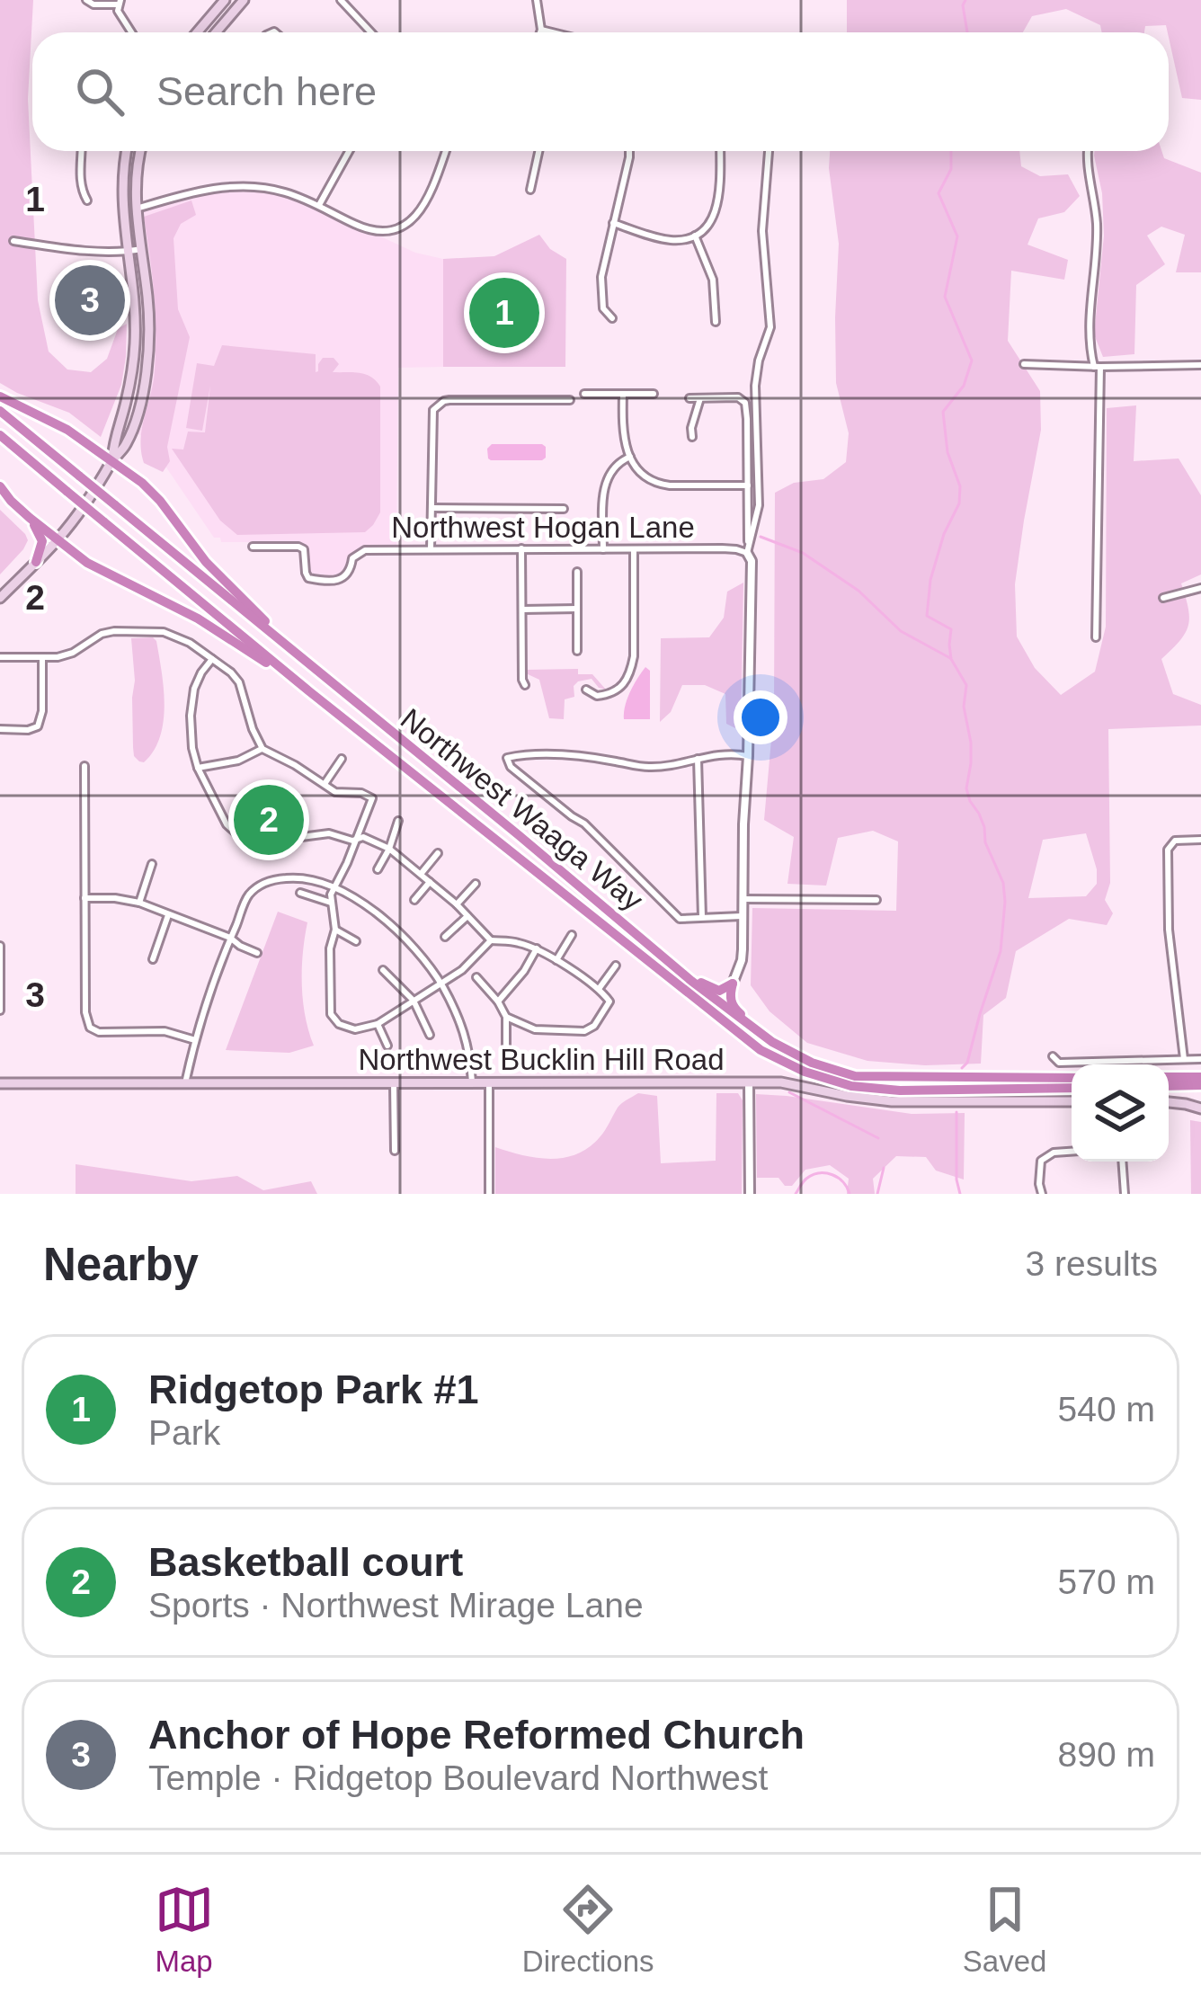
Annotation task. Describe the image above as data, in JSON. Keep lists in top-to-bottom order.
{
  "streets": {
    "highway": ["Northwest Waaga Way"],
    "main road": ["Northwest Bucklin Hill Road"],
    "street": ["Northwest Hogan Lane"]
  },
  "page": {
    "search": "Search here",
    "pins": ["3", "1", "2"],
    "heading": ["Nearby", "3 results"],
    "list": [
      {
        "mark": "1",
        "name": "Ridgetop Park #1",
        "note": "Park",
        "value": "540 m"
      },
      {
        "mark": "2",
        "name": "Basketball court",
        "note": "Sports · Northwest Mirage Lane",
        "value": "570 m"
      },
      {
        "mark": "3",
        "name": "Anchor of Hope Reformed Church",
        "note": "Temple · Ridgetop Boulevard Northwest",
        "value": "890 m"
      }
    ],
    "nav": ["Map", "Directions", "Saved"]
  },
  "grid": {
    "rows": ["1", "2", "3"]
  }
}
